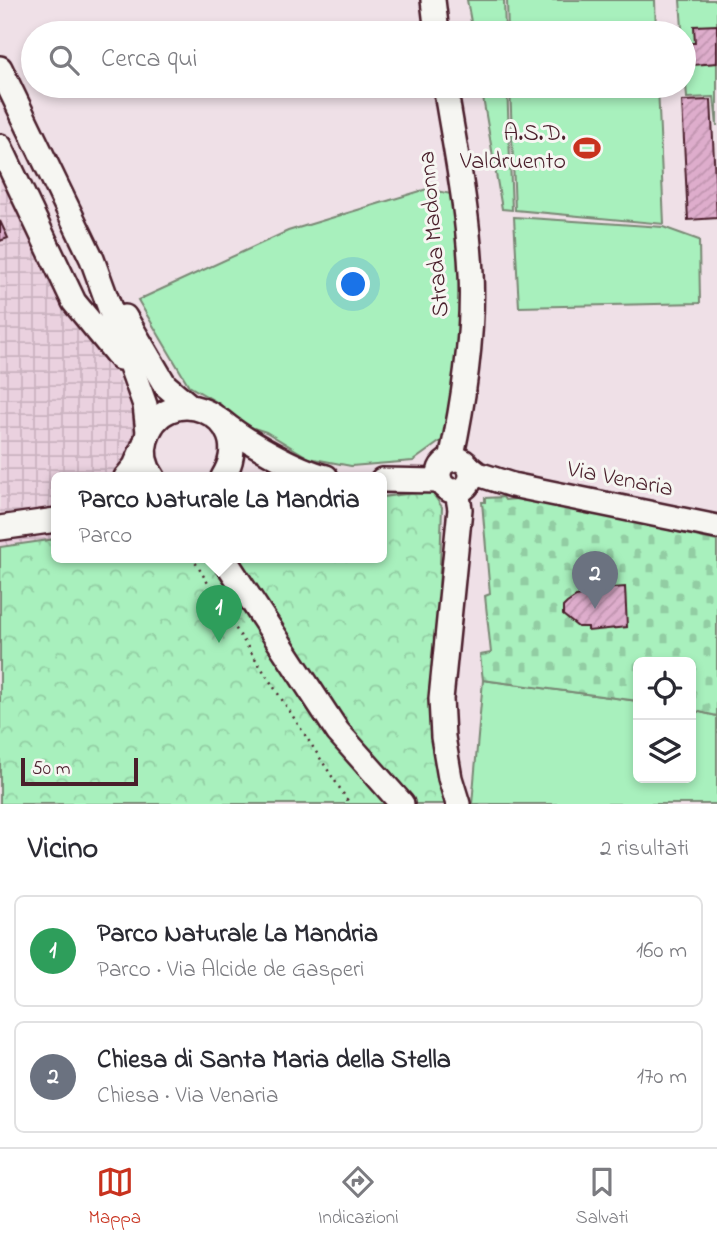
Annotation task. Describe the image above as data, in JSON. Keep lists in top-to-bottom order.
{
  "streets": {
    "street": ["Strada Madonna", "Via Venaria"]
  },
  "crossings": [
    ["Strada Madonna", "Via Venaria"]
  ],
  "places": {
    "sports": ["A.S.D. Valdruento"]
  },
  "scale_bar": "50 m",
  "page": {
    "search": "Cerca qui",
    "popup": ["Parco Naturale La Mandria", "Parco"],
    "pins": ["2", "1"],
    "scale": "50 m",
    "heading": ["Vicino", "2 risultati"],
    "list": [
      {
        "mark": "1",
        "name": "Parco Naturale La Mandria",
        "note": "Parco · Via Alcide de Gasperi",
        "value": "160 m"
      },
      {
        "mark": "2",
        "name": "Chiesa di Santa Maria della Stella",
        "note": "Chiesa · Via Venaria",
        "value": "170 m"
      }
    ],
    "nav": ["Mappa", "Indicazioni", "Salvati"]
  }
}
